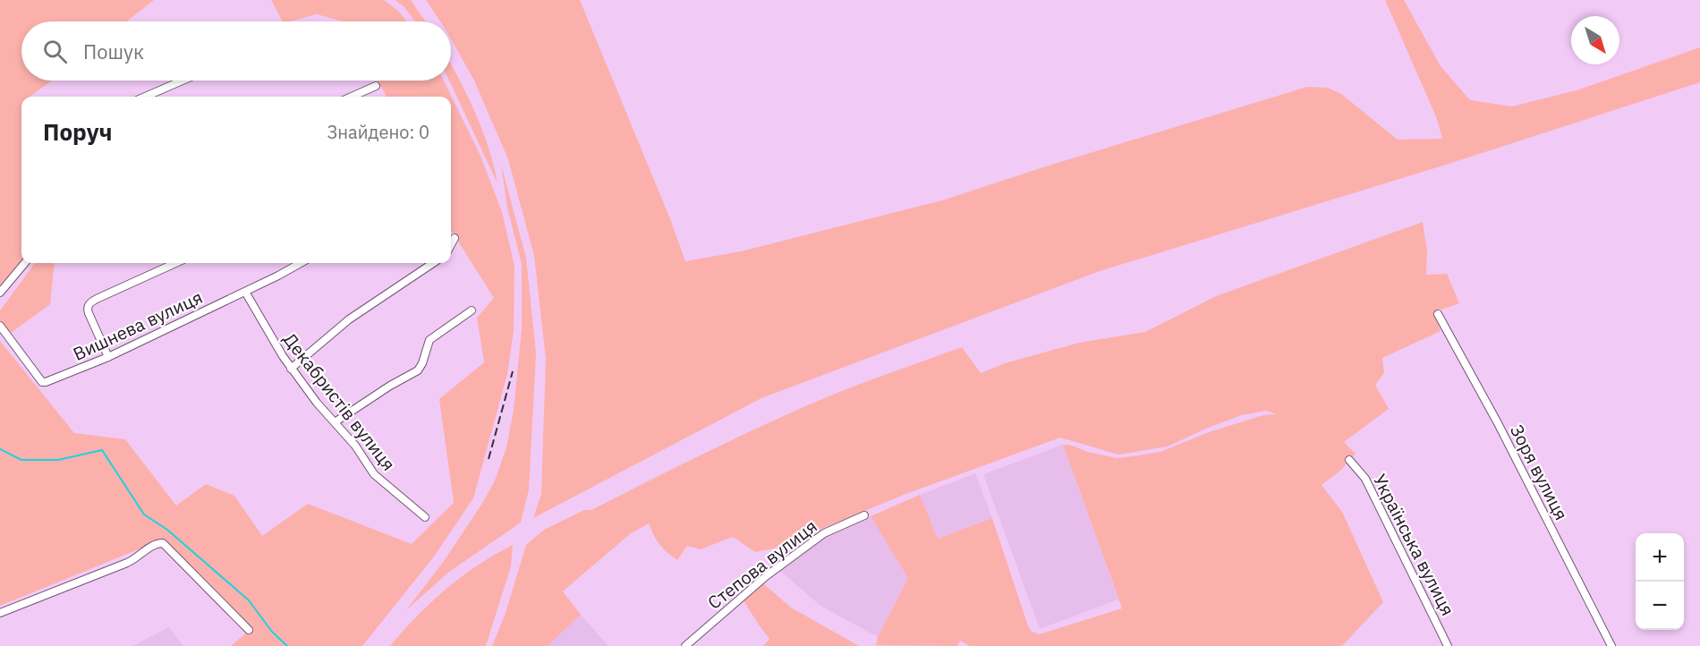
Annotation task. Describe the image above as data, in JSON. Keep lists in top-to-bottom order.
{
  "streets": {
    "street": [
      "Вишнева вулиця",
      "Декабристів вулиця",
      "Зоря вулиця",
      "Українська вулиця",
      "Степова вулиця"
    ]
  },
  "crossings": [
    ["Вишнева вулиця", "Декабристів вулиця"]
  ],
  "north": "bottom right",
  "page": {
    "search": "Пошук",
    "heading": ["Поруч", "Знайдено: 0"],
    "map_buttons": ["+", "−"]
  }
}
